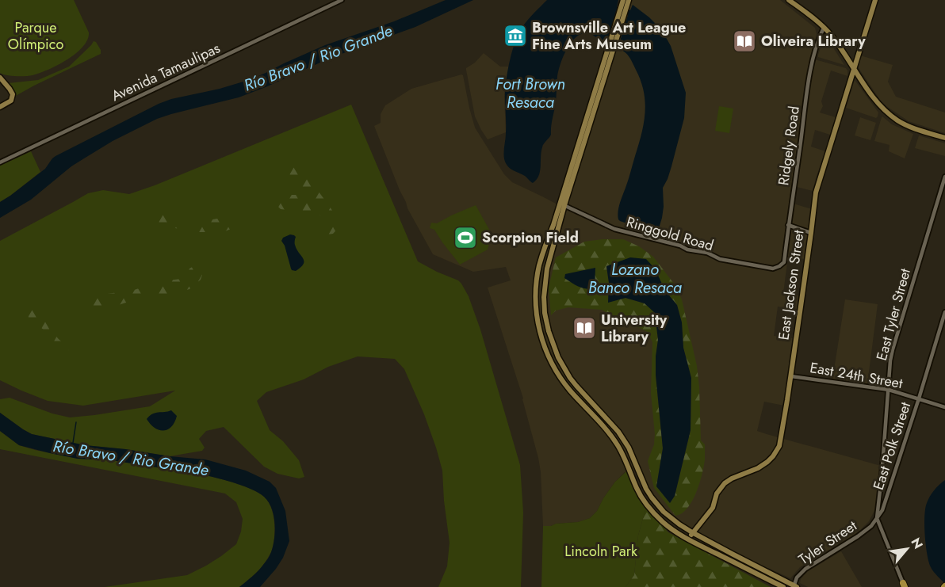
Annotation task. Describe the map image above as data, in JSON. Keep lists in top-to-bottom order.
{
  "streets": {
    "main road": ["East Jackson Street"],
    "street": [
      "Avenida Tamaulipas",
      "Ridgely Road",
      "Ringgold Road",
      "East Tyler Street",
      "East 24th Street",
      "East Polk Street",
      "Tyler Street"
    ]
  },
  "crossings": [
    ["Ridgely Road", "Ringgold Road"],
    ["East Jackson Street", "East 24th Street"],
    ["East Tyler Street", "East 24th Street"],
    ["East Tyler Street", "East Polk Street"],
    ["East Tyler Street", "Tyler Street"],
    ["East 24th Street", "East Polk Street"],
    ["East Polk Street", "Tyler Street"]
  ],
  "water": ["Río Bravo / Rio Grande", "Fort Brown Resaca", "Lozano Banco Resaca"],
  "parks": ["Parque Olímpico", "Lincoln Park"],
  "places": {
    "museum": ["Brownsville Art League Fine Arts Museum"],
    "library": ["Oliveira Library", "University Library"],
    "sports": ["Scorpion Field"]
  },
  "north": "top right"
}
